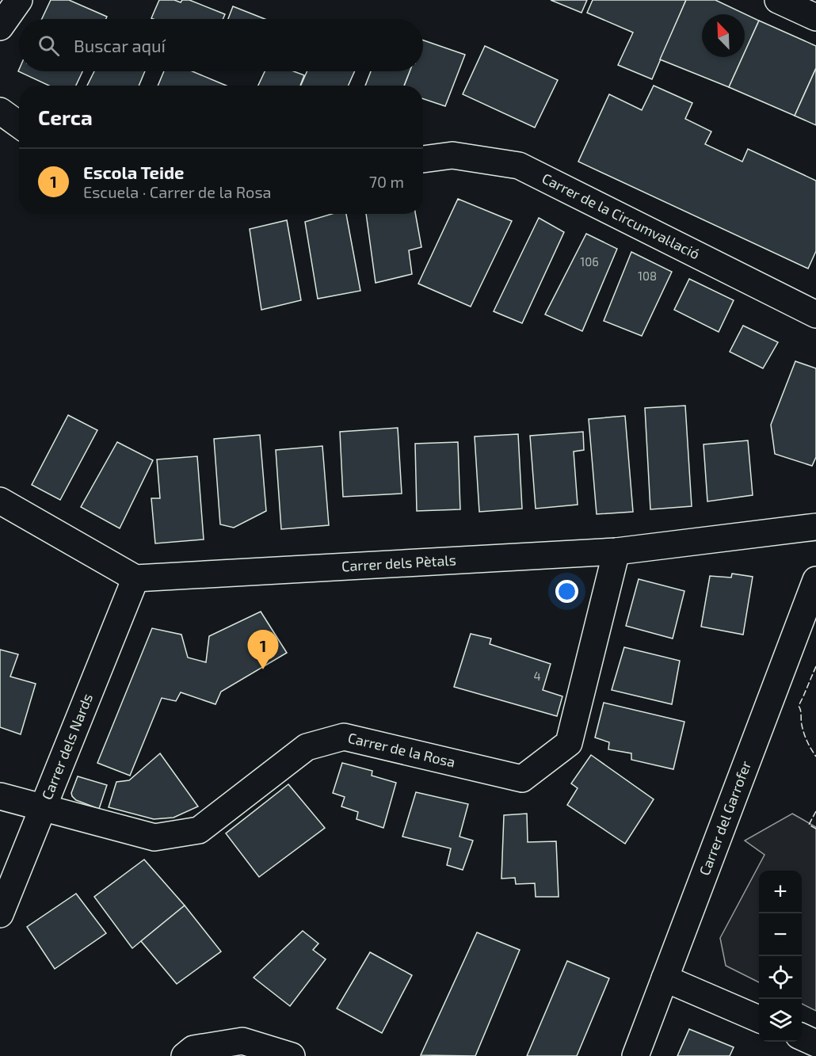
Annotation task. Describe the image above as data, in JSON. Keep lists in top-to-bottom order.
{
  "streets": {
    "street": [
      "Carrer de la Circumval·lació",
      "Carrer dels Pètals",
      "Carrer dels Nards",
      "Carrer de la Rosa",
      "Carrer del Garrofer"
    ]
  },
  "crossings": [
    ["Carrer dels Pètals", "Carrer dels Nards"],
    ["Carrer dels Pètals", "Carrer de la Rosa"],
    ["Carrer dels Nards", "Carrer de la Rosa"]
  ],
  "house_numbers": ["106", "108", "4"],
  "north": "top left",
  "page": {
    "search": "Buscar aquí",
    "heading": "Cerca",
    "list": [
      {
        "mark": "1",
        "name": "Escola Teide",
        "note": "Escuela · Carrer de la Rosa",
        "value": "70 m"
      }
    ],
    "pins": "1",
    "map_buttons": ["+", "−"]
  }
}
